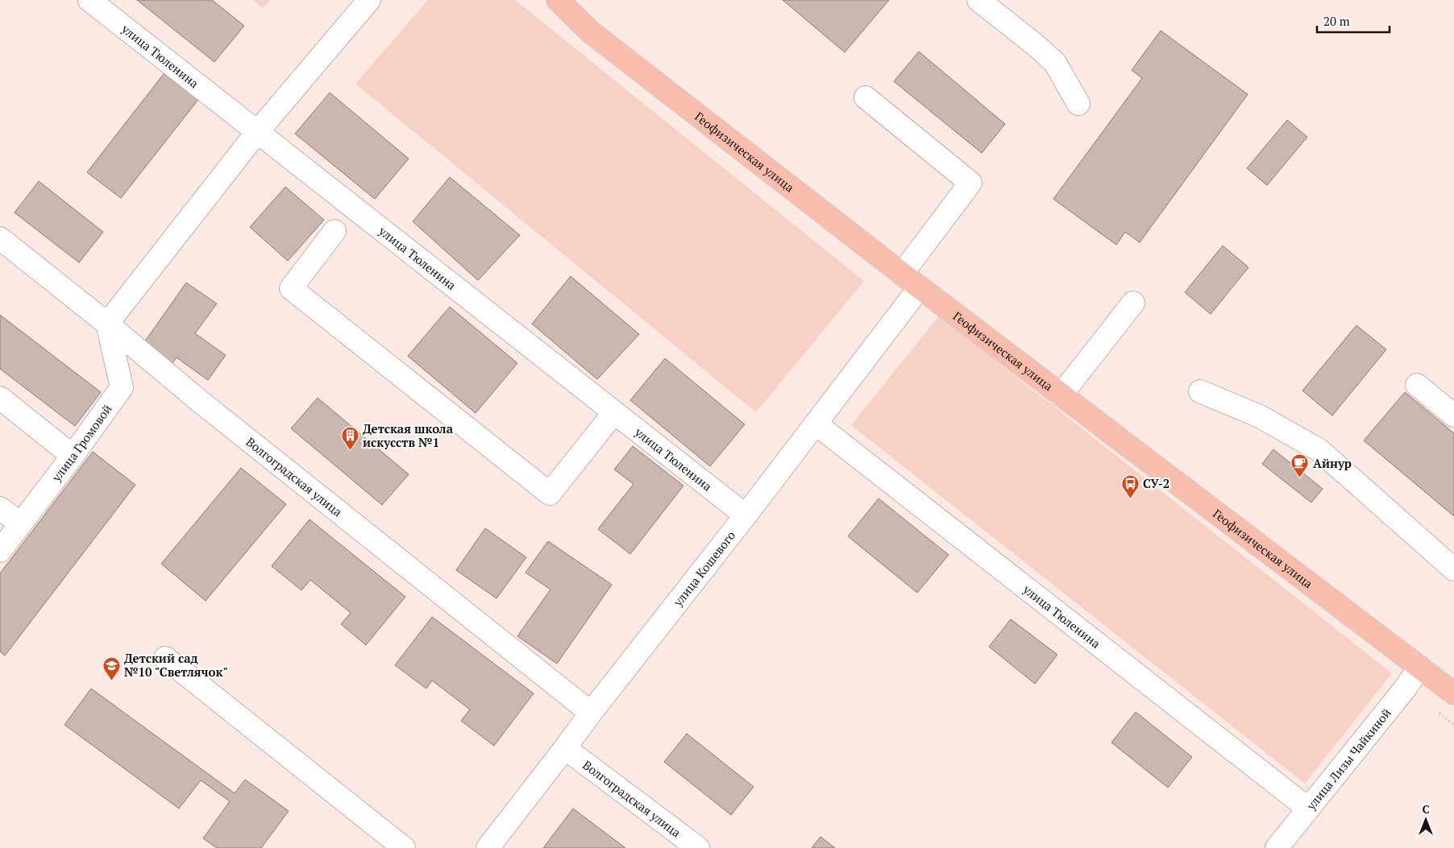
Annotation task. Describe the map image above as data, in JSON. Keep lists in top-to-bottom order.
{
  "streets": {
    "main road": ["Геофизическая улица"],
    "street": [
      "улица Тюленина",
      "улица Громовой",
      "Волгоградская улица",
      "улица Кошевого",
      "улица Лизы Чайкиной"
    ]
  },
  "crossings": [
    ["улица Тюленина", "улица Кошевого"],
    ["улица Тюленина", "улица Лизы Чайкиной"],
    ["Геофизическая улица", "улица Кошевого"],
    ["Геофизическая улица", "улица Лизы Чайкиной"],
    ["улица Громовой", "Волгоградская улица"],
    ["Волгоградская улица", "улица Кошевого"]
  ],
  "places": {
    "building": ["Детская школа искусств №1"],
    "cafe": ["Айнур"],
    "bus stop": ["СУ-2"],
    "school or university": ["Детский сад №10 \"Светлячок\""]
  },
  "scale_bar": "20 m",
  "north": "top"
}
